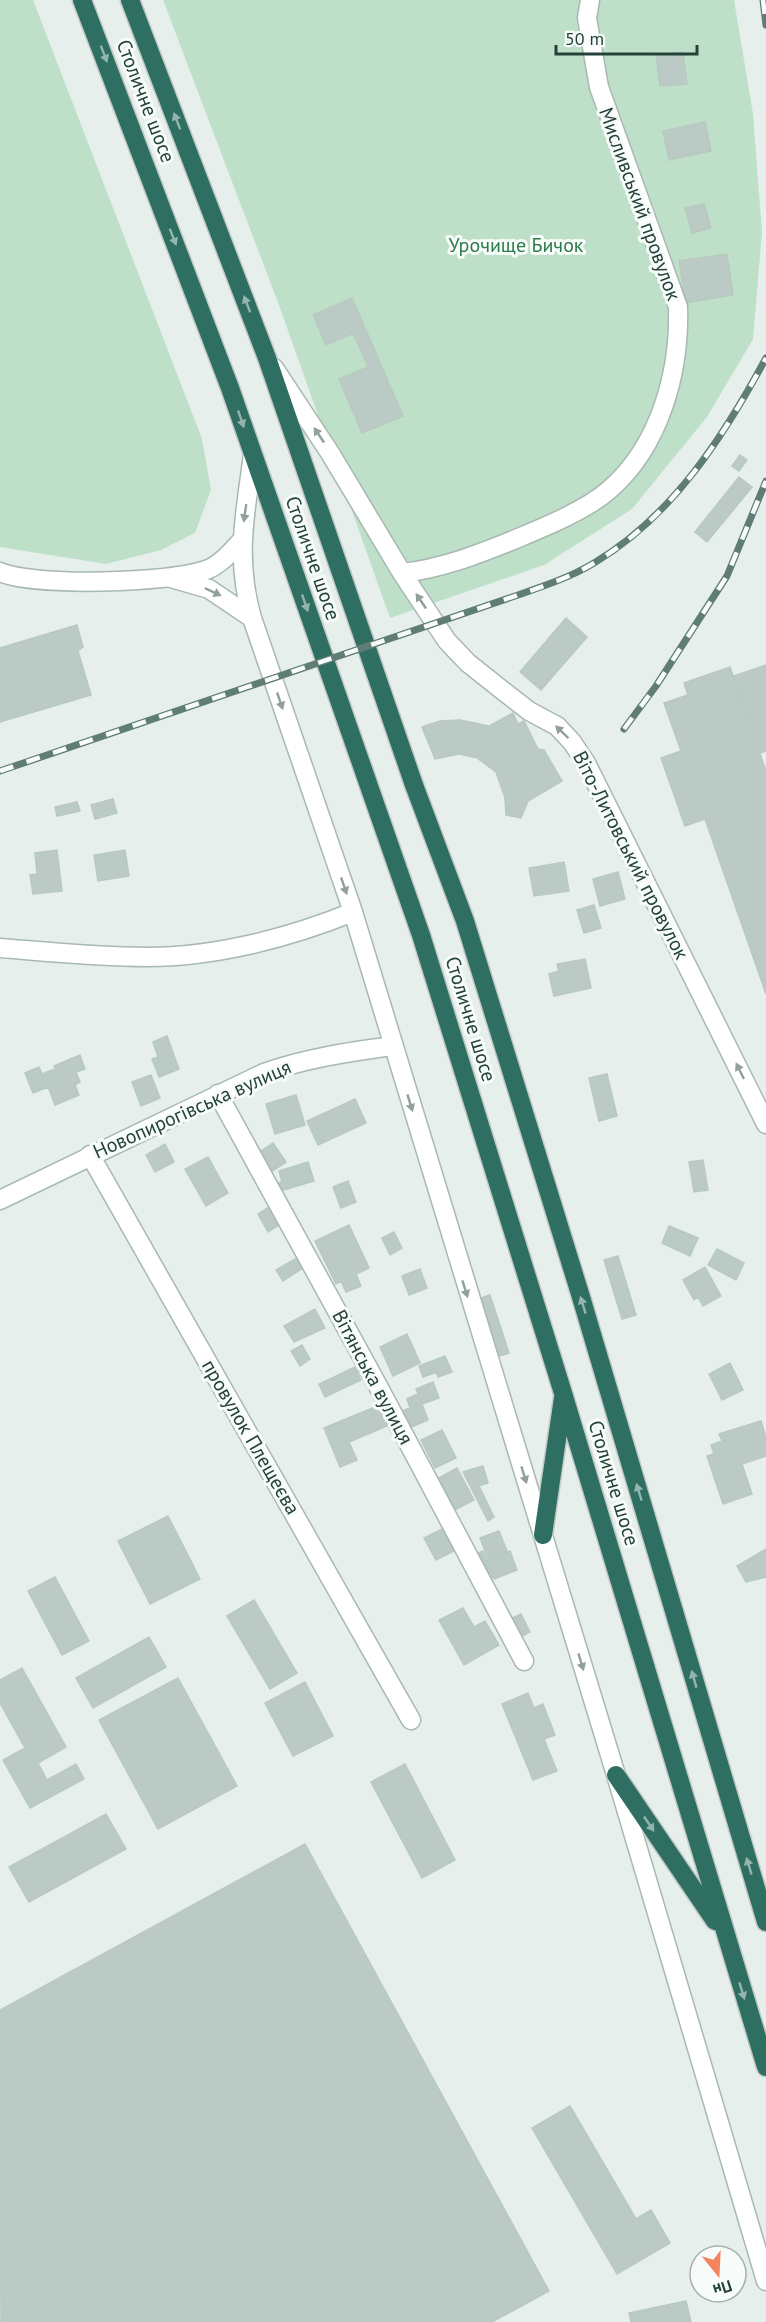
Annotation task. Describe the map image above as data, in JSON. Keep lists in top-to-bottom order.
{
  "streets": {
    "highway": ["Столичне шосе"],
    "street": [
      "Мисливський провулок",
      "Віто-Литовський провулок",
      "Новопирогівська вулиця",
      "Вітянська вулиця",
      "провулок Плещеєва"
    ]
  },
  "crossings": [
    ["Столичне шосе", "Віто-Литовський провулок"],
    ["Мисливський провулок", "Віто-Литовський провулок"],
    ["Новопирогівська вулиця", "Вітянська вулиця"],
    ["Новопирогівська вулиця", "провулок Плещеєва"]
  ],
  "one_way": ["Віто-Литовський провулок"],
  "parks": ["Урочище Бичок"],
  "scale_bar": "50 m",
  "north": "bottom"
}
